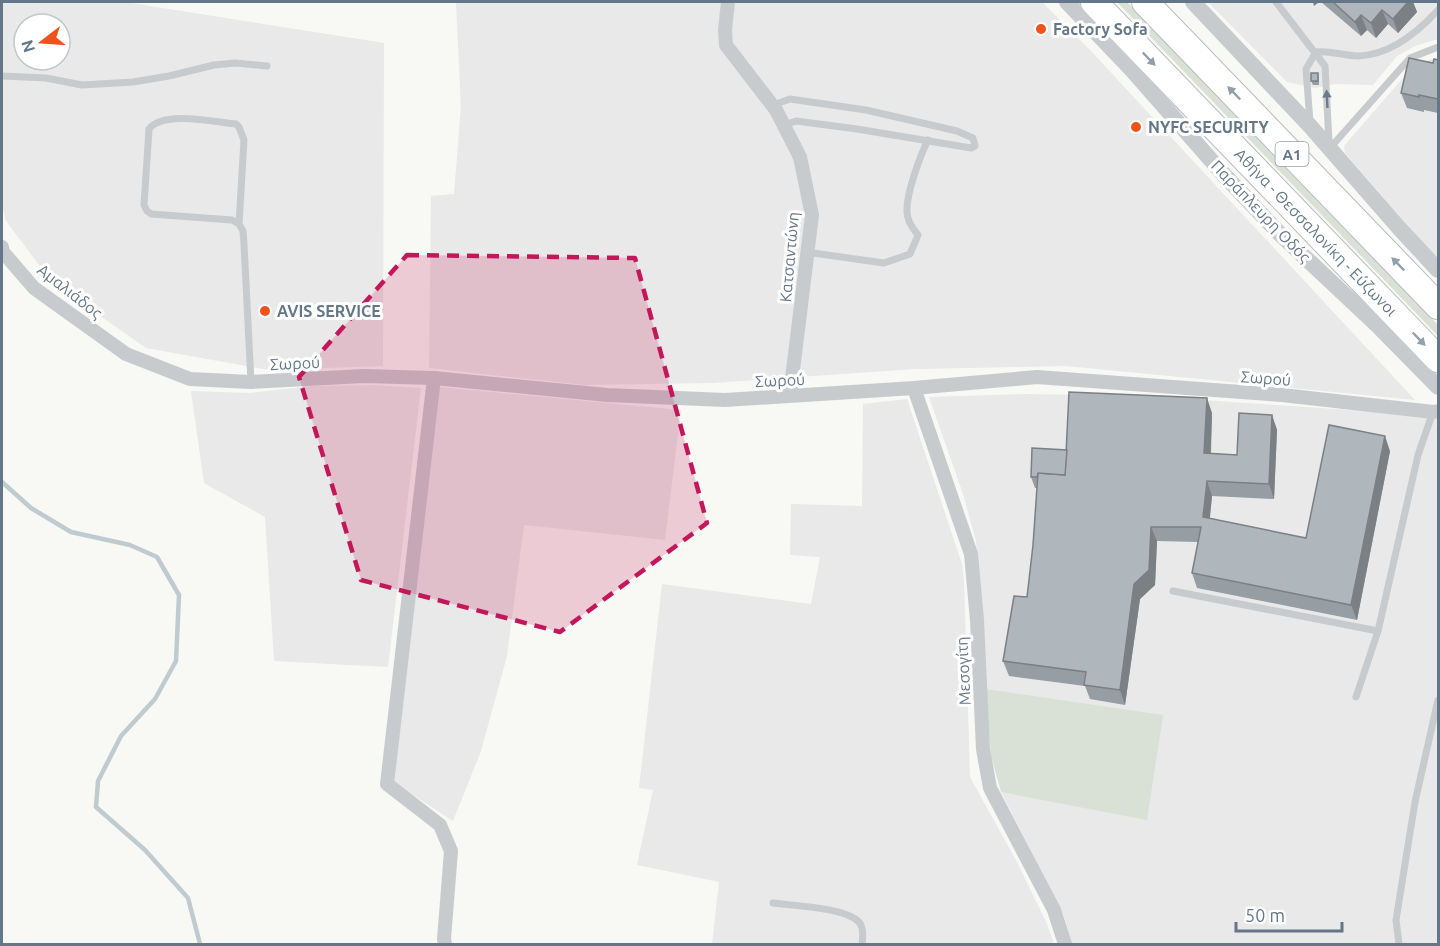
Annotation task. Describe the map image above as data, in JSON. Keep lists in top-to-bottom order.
{
  "streets": {
    "highway": ["Α1", "Αθήνα - Θεσσαλονίκη - Εύζωνοι"],
    "street": [
      "Παράπλευρη Οδός",
      "Κατσαντώνη",
      "Αμαλιάδος",
      "Σωρού",
      "Μεσογίτη"
    ]
  },
  "crossings": [
    ["Κατσαντώνη", "Σωρού"],
    ["Αμαλιάδος", "Σωρού"],
    ["Σωρού", "Μεσογίτη"]
  ],
  "places": ["Factory Sofa", "NYFC SECURITY", "AVIS SERVICE"],
  "scale_bar": "50 m",
  "north": "left"
}
